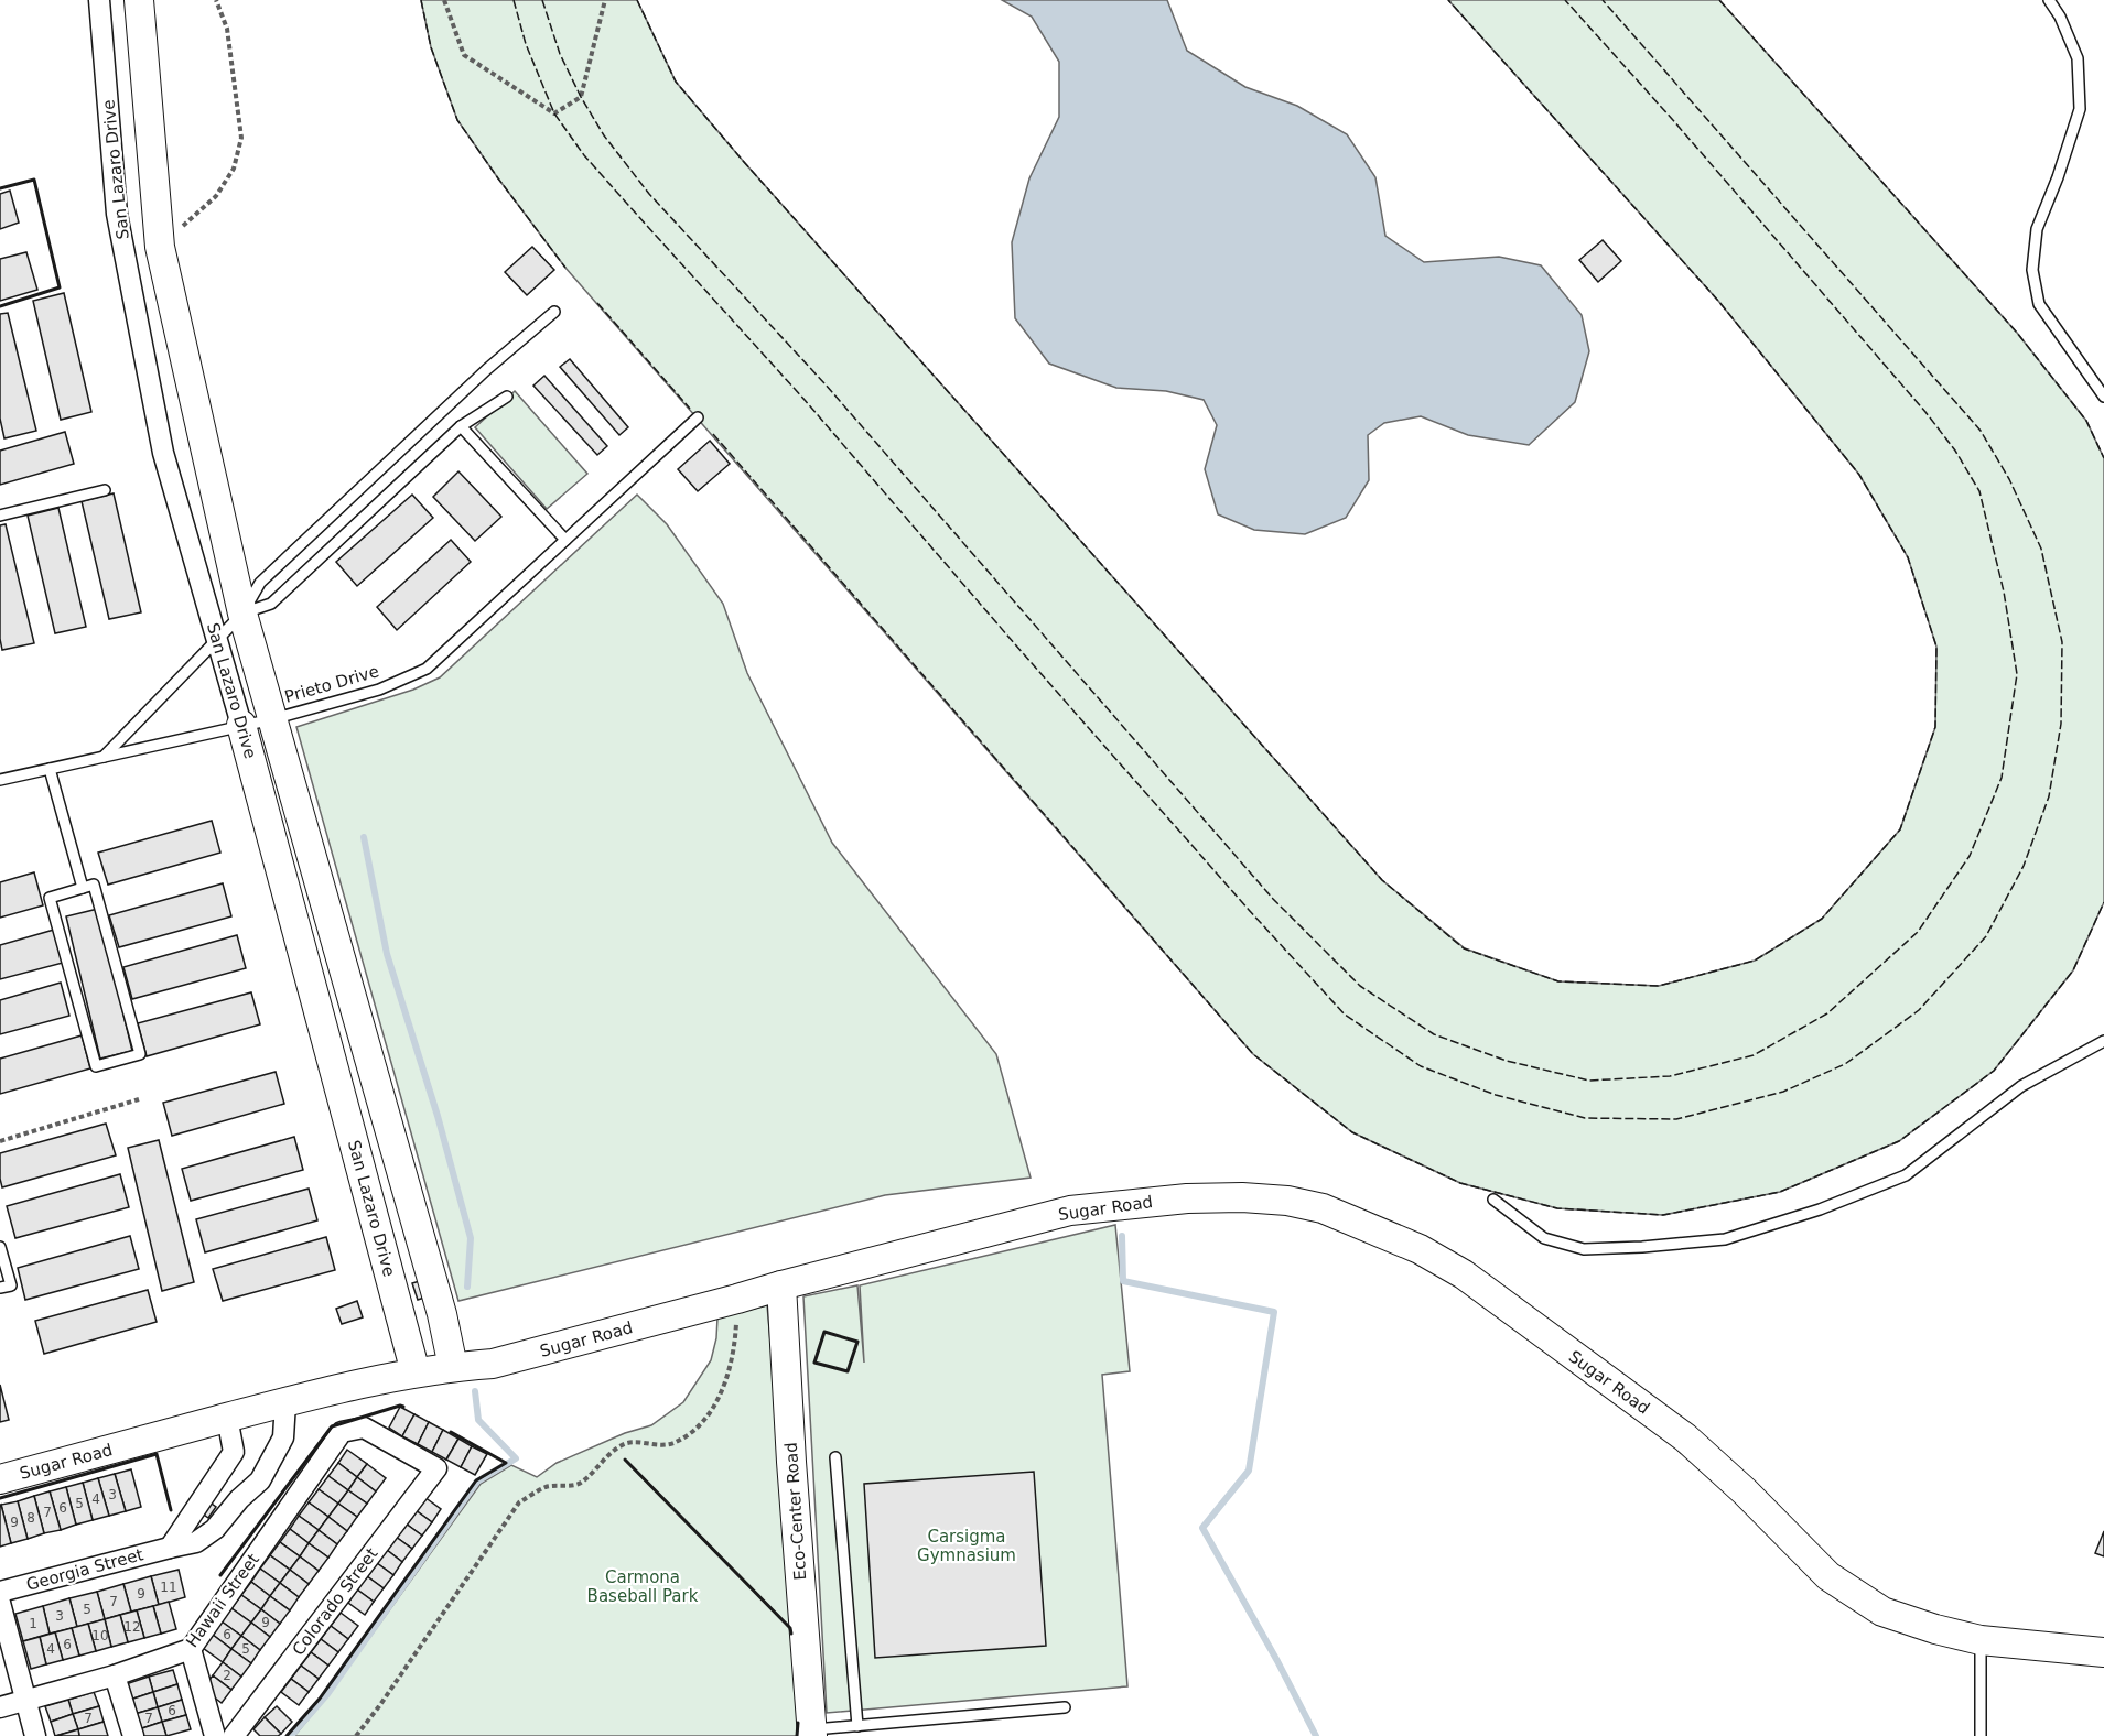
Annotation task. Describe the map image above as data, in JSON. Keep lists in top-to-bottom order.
{
  "streets": {
    "street": [
      "San Lazaro Drive",
      "Sugar Road",
      "Eco-Center Road",
      "Georgia Street",
      "Hawaii Street",
      "Colorado Street"
    ],
    "lane": ["Prieto Drive"]
  },
  "crossings": [
    ["San Lazaro Drive", "Prieto Drive"],
    ["San Lazaro Drive", "Sugar Road"],
    ["Sugar Road", "Eco-Center Road"],
    ["Hawaii Street", "Colorado Street"]
  ],
  "parks": ["Carsigma Gymnasium", "Carmona Baseball Park"],
  "house_numbers": [
    "3",
    "4",
    "5",
    "6",
    "7",
    "8",
    "9",
    "11",
    "9",
    "7",
    "5",
    "3",
    "9",
    "1",
    "12",
    "6",
    "10",
    "6",
    "4",
    "5",
    "2",
    "6",
    "7",
    "7"
  ]
}
